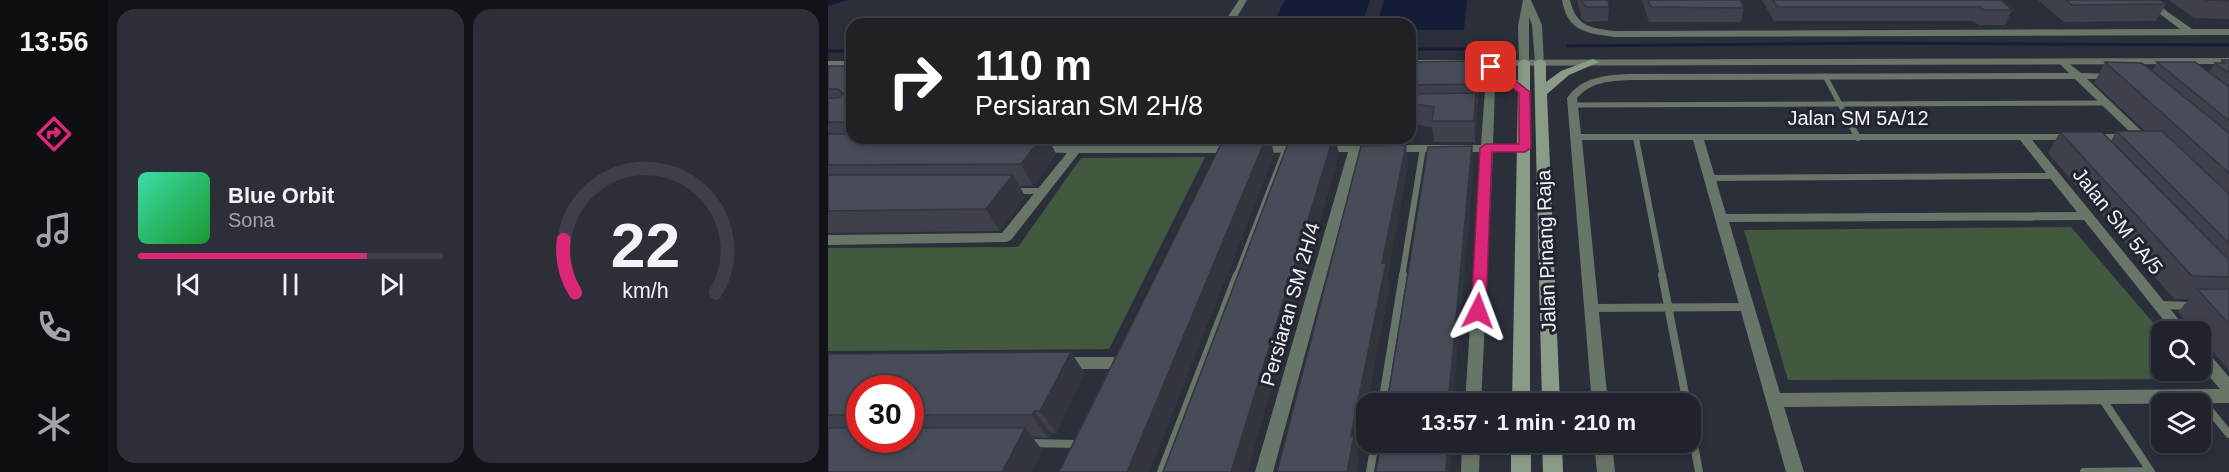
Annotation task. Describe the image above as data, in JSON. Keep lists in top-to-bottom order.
{
  "streets": {
    "main road": ["Jalan Pinang Raja"],
    "street": ["Jalan SM 5A/12", "Jalan SM 5A/5", "Persiaran SM 2H/4"]
  },
  "crossings": [
    ["Jalan SM 5A/12", "Jalan SM 5A/5"]
  ],
  "page": {
    "tabs": "13:56",
    "turn": ["110 m", "Persiaran SM 2H/8"],
    "song": ["Blue Orbit", "Sona"],
    "limit": "30",
    "trip": "13:57 · 1 min · 210 m",
    "gauge": ["22", "km/h"]
  }
}
